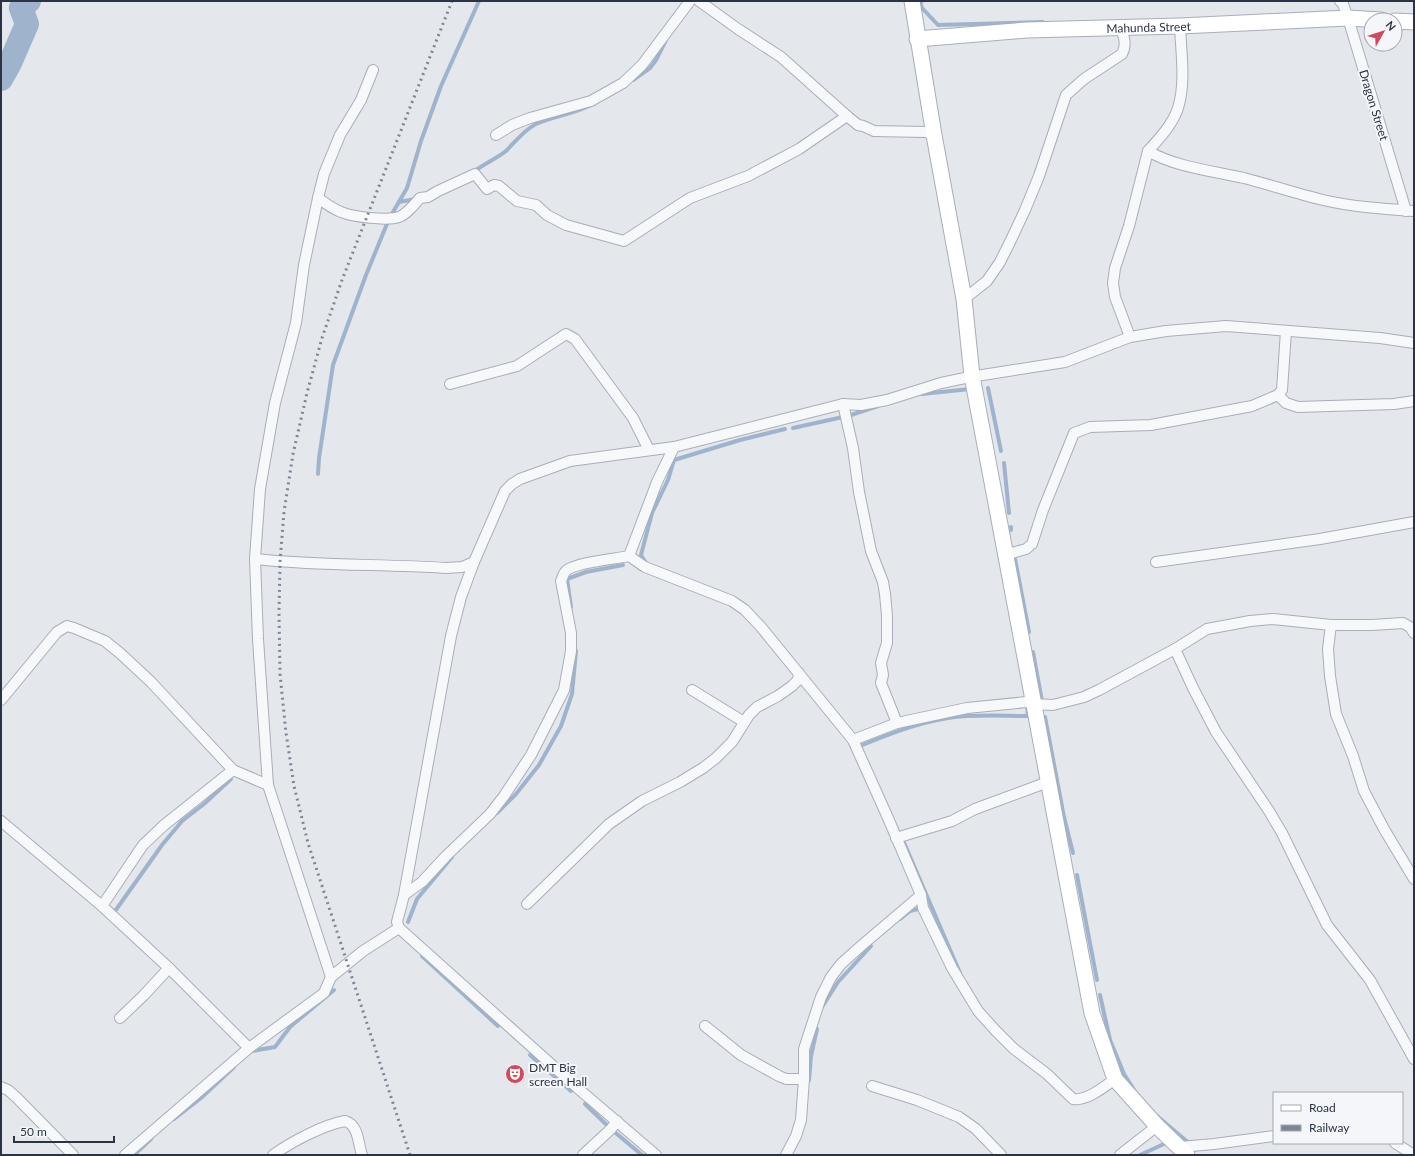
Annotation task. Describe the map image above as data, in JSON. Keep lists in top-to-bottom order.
{
  "streets": {
    "street": ["Mahunda Street", "Dragon Street"]
  },
  "crossings": [
    ["Mahunda Street", "Dragon Street"]
  ],
  "places": {
    "theatre": ["DMT Big screen Hall"]
  },
  "legend": ["Road", "Railway"],
  "scale_bar": "50 m",
  "north": "top right"
}
